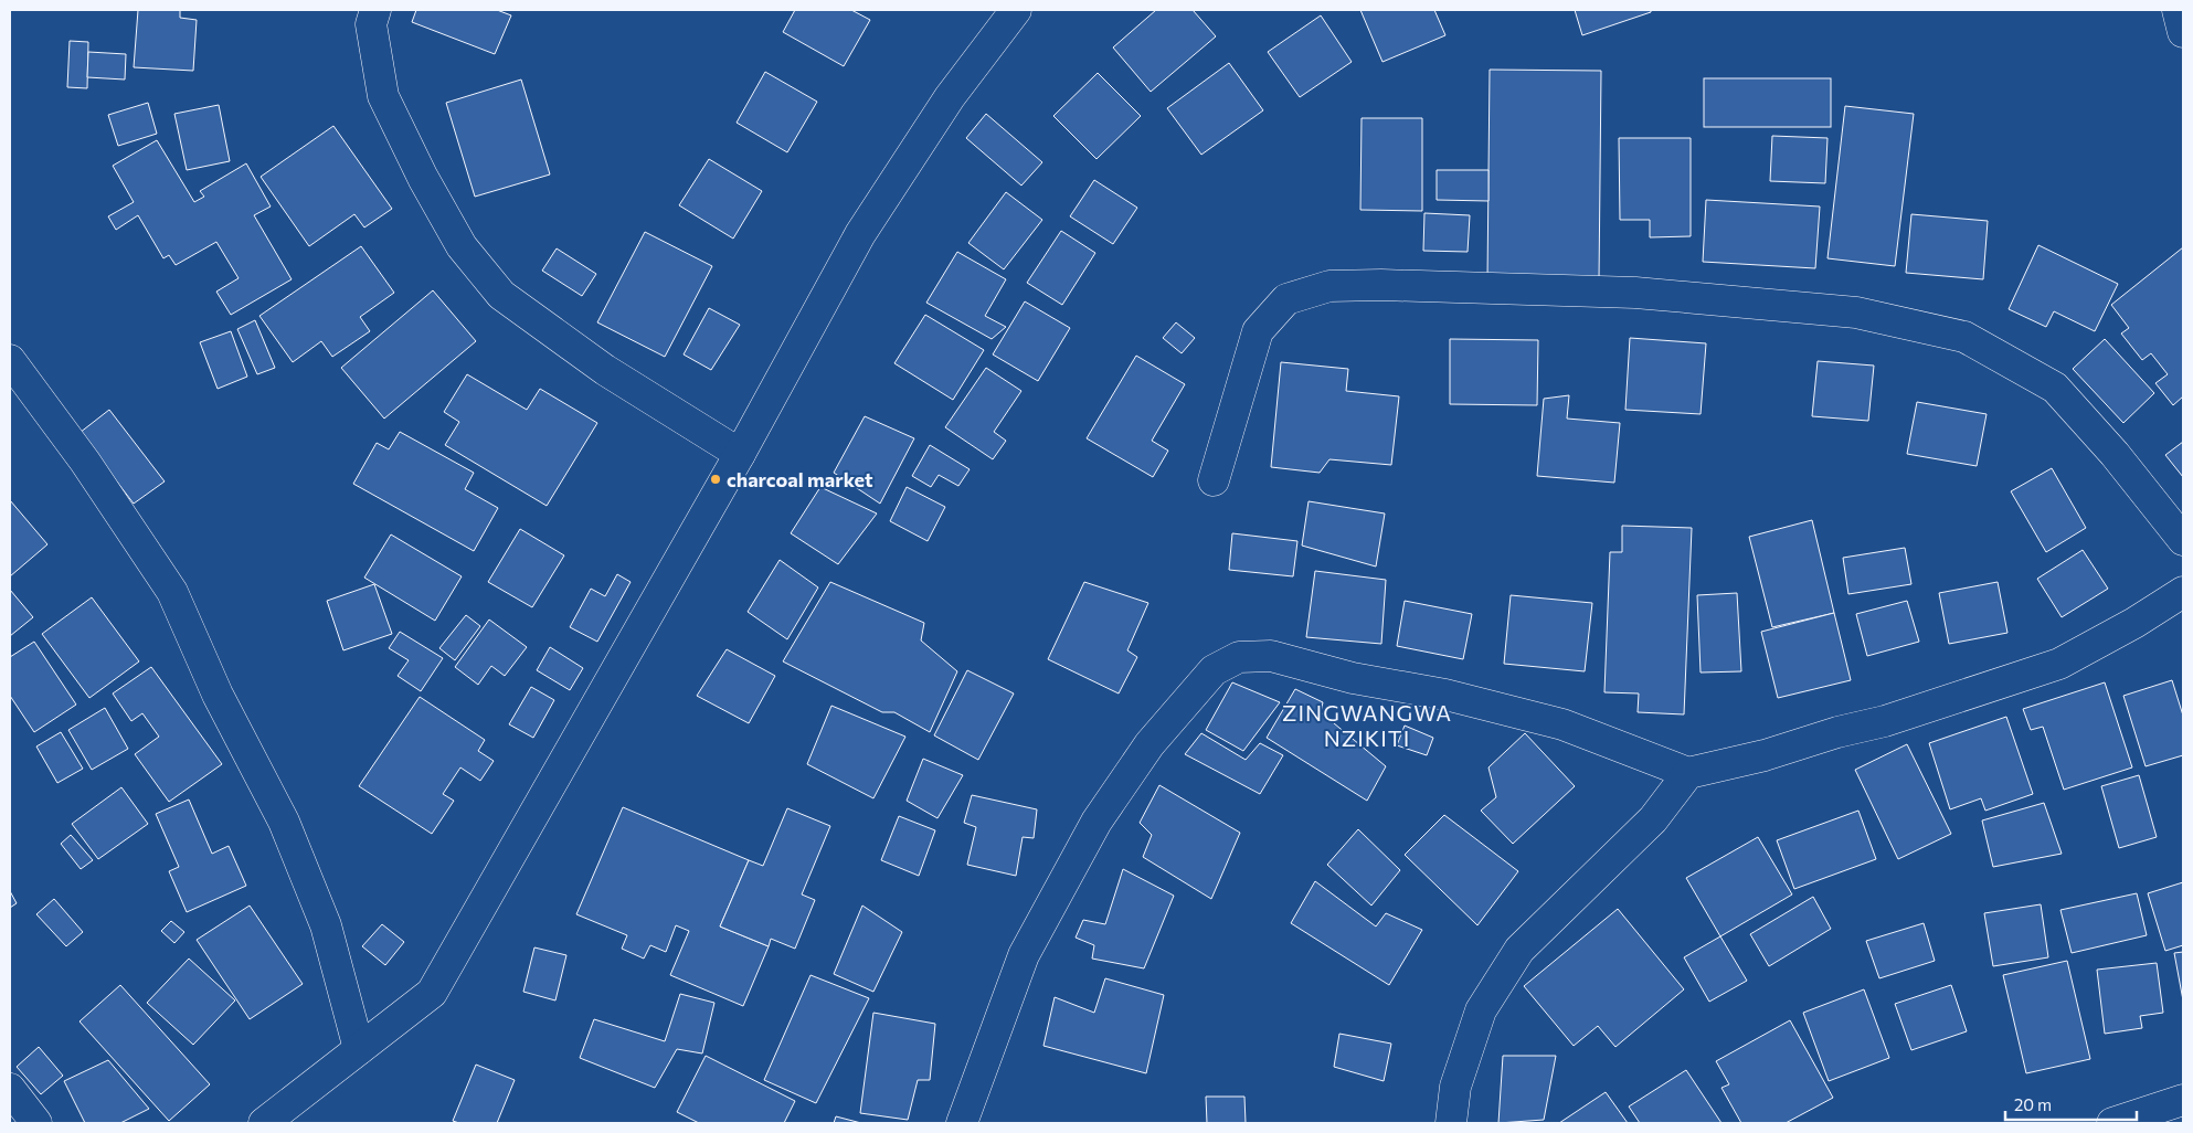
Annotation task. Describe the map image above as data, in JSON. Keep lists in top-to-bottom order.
{
  "districts": ["ZINGWANGWA NZIKITI"],
  "places": ["charcoal market"],
  "scale_bar": "20 m"
}
